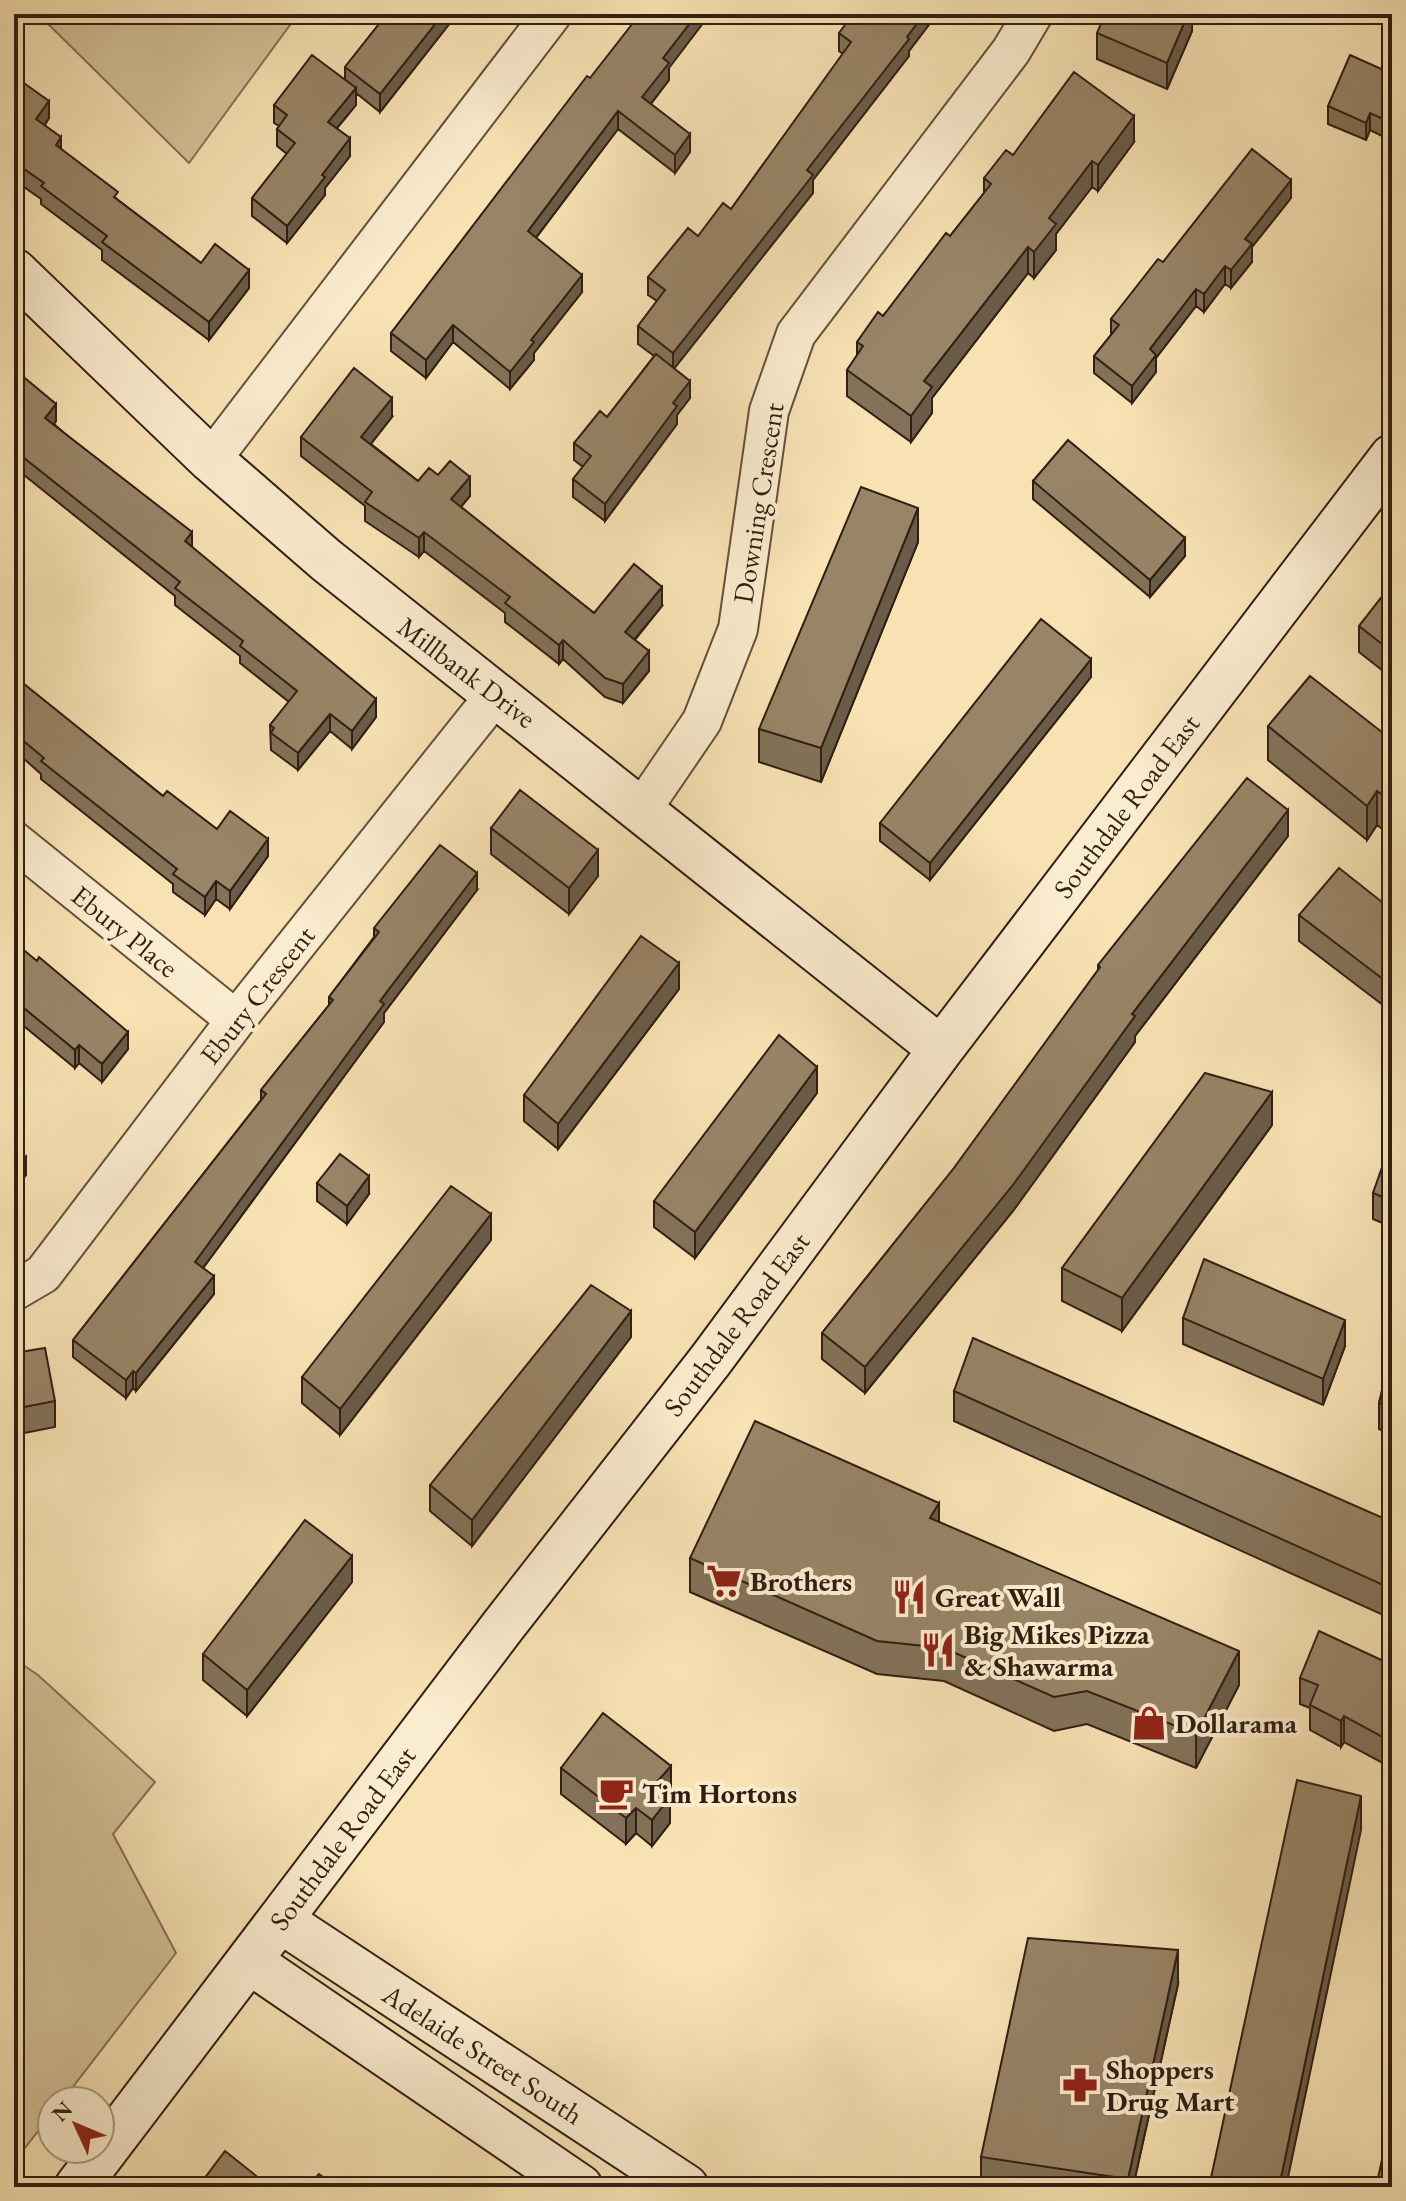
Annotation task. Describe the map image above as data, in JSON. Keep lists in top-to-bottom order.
{
  "streets": {
    "main road": ["Millbank Drive", "Southdale Road East", "Adelaide Street South"],
    "street": ["Downing Crescent", "Ebury Place", "Ebury Crescent"]
  },
  "crossings": [
    ["Downing Crescent", "Millbank Drive"],
    ["Millbank Drive", "Southdale Road East"],
    ["Millbank Drive", "Ebury Crescent"],
    ["Southdale Road East", "Adelaide Street South"],
    ["Ebury Place", "Ebury Crescent"]
  ],
  "places": {
    "supermarket": ["Brothers"],
    "restaurant": ["Great Wall", "Big Mikes Pizza & Shawarma"],
    "shop": ["Dollarama"],
    "cafe": ["Tim Hortons"],
    "pharmacy": ["Shoppers Drug Mart"]
  },
  "north": "top left"
}
